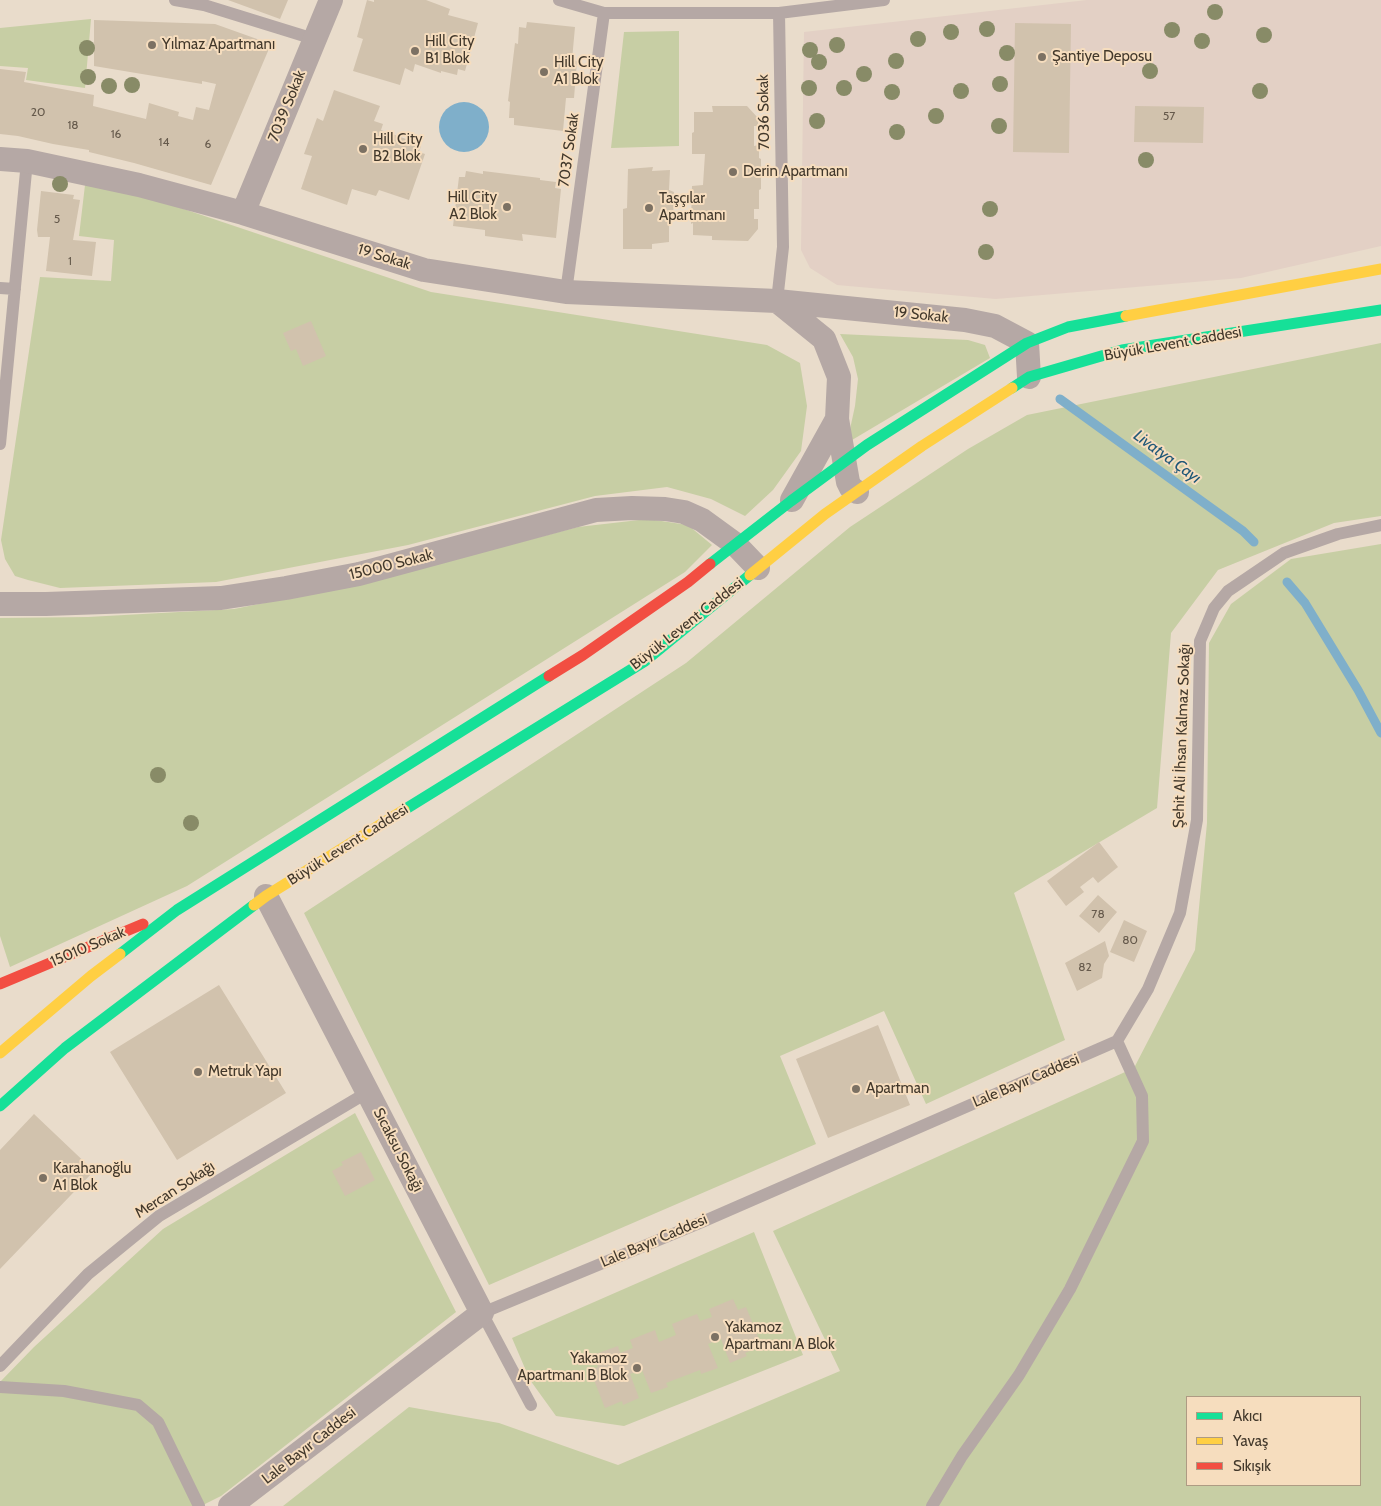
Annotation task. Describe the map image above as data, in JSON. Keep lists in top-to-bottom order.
{
  "streets": {
    "street": [
      "7039 Sokak",
      "19 Sokak",
      "Büyük Levent Caddesi",
      "15000 Sokak",
      "15010 Sokak",
      "Lale Bayır Caddesi",
      "Sıcaksu Sokağı"
    ],
    "lane": [
      "7036 Sokak",
      "7037 Sokak",
      "Şehit Ali İhsan Kalmaz Sokağı",
      "Mercan Sokağı"
    ]
  },
  "crossings": [
    ["7039 Sokak", "19 Sokak"],
    ["7036 Sokak", "19 Sokak"],
    ["7037 Sokak", "19 Sokak"],
    ["Büyük Levent Caddesi", "15000 Sokak"],
    ["Büyük Levent Caddesi", "Sıcaksu Sokağı"],
    ["Şehit Ali İhsan Kalmaz Sokağı", "Lale Bayır Caddesi"],
    ["Lale Bayır Caddesi", "Sıcaksu Sokağı"],
    ["Sıcaksu Sokağı", "Mercan Sokağı"]
  ],
  "water": ["Livatya Çayı"],
  "places": [
    "Yılmaz Apartmanı",
    "Hill City B1 Blok",
    "Şantiye Deposu",
    "Hill City A1 Blok",
    "Hill City B2 Blok",
    "Derin Apartmanı",
    "Hill City A2 Blok",
    "Taşçılar Apartmanı",
    "Metruk Yapı",
    "Apartman",
    "Karahanoğlu A1 Blok",
    "Yakamoz Apartmanı A Blok",
    "Yakamoz Apartmanı B Blok"
  ],
  "house_numbers": [
    "20",
    "57",
    "18",
    "16",
    "14",
    "6",
    "5",
    "1",
    "78",
    "80",
    "82"
  ],
  "legend": ["Akıcı", "Yavaş", "Sıkışık"]
}
